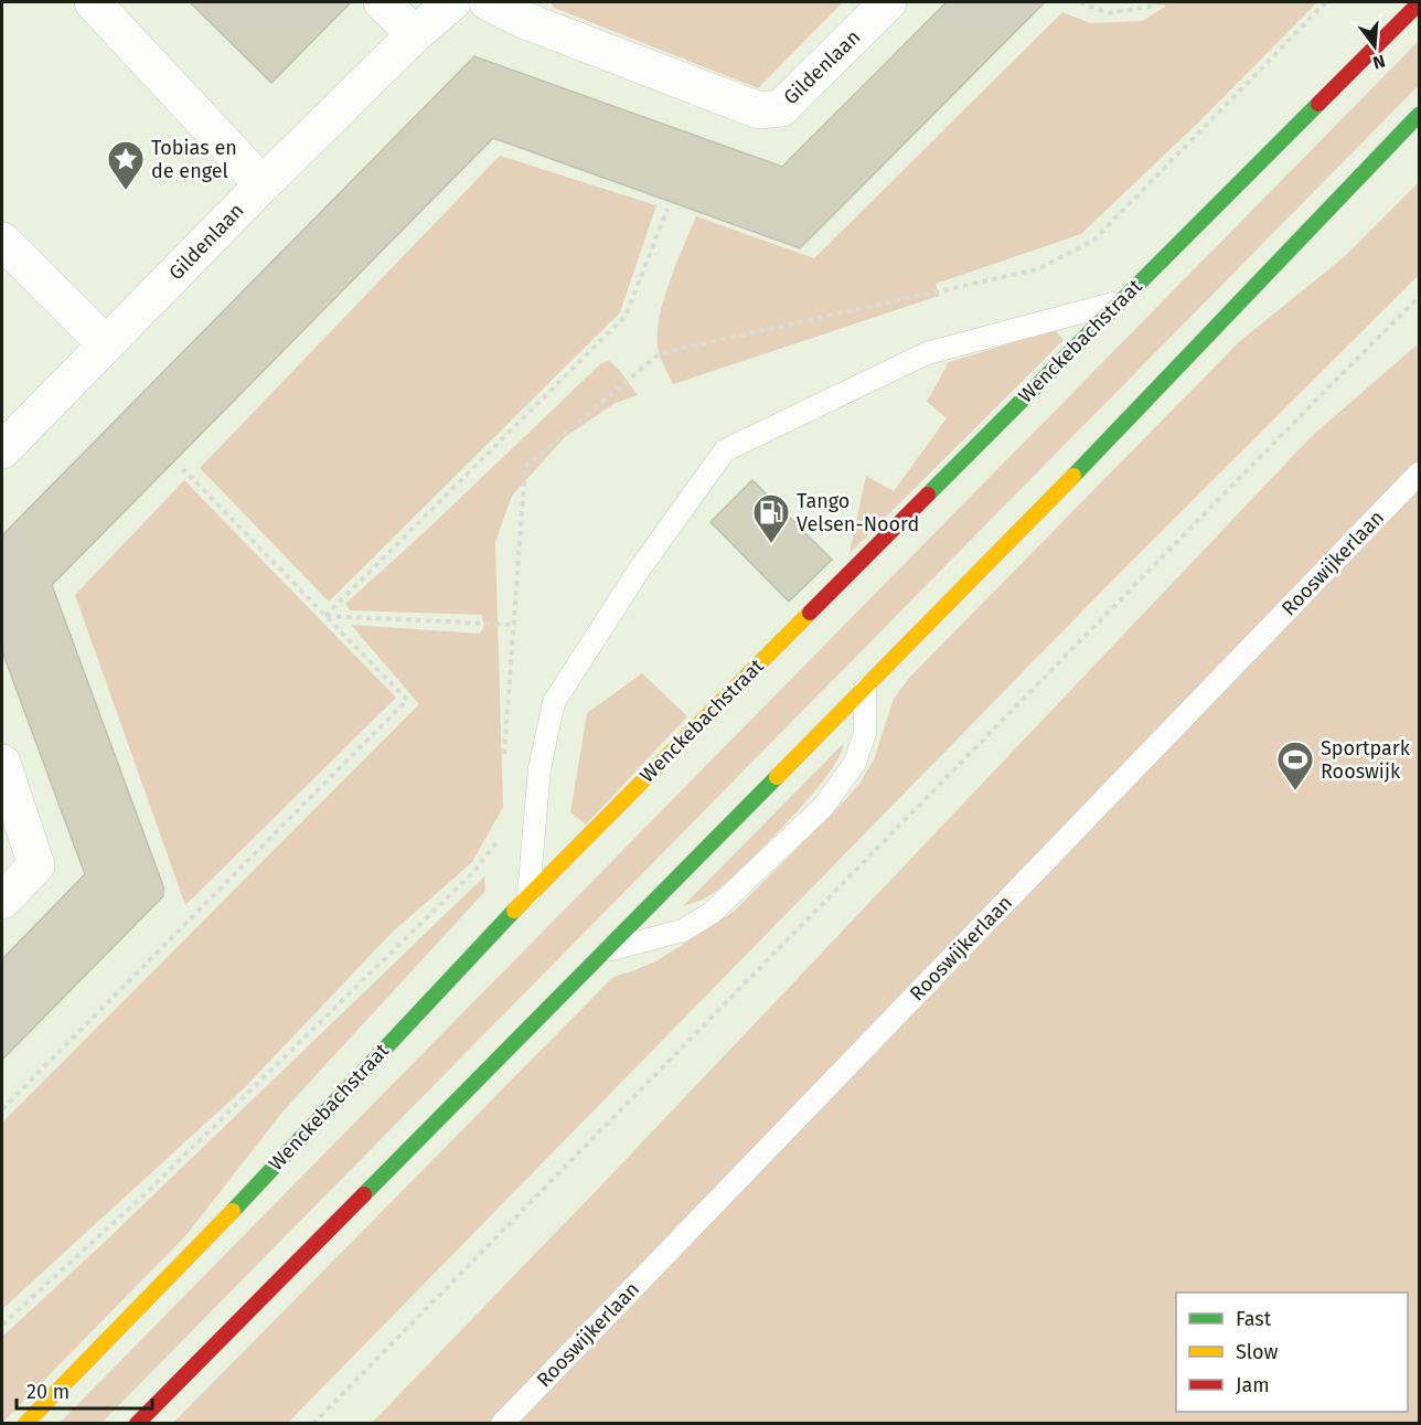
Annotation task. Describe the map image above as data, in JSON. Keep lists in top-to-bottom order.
{
  "streets": {
    "street": ["Gildenlaan", "Wenckebachstraat"],
    "lane": ["Rooswijkerlaan"]
  },
  "places": {
    "place": ["Tobias en de engel"],
    "fuel station": ["Tango Velsen-Noord"],
    "sports": ["Sportpark Rooswijk"]
  },
  "legend": ["Fast", "Slow", "Jam"],
  "scale_bar": "20 m",
  "north": "bottom"
}
